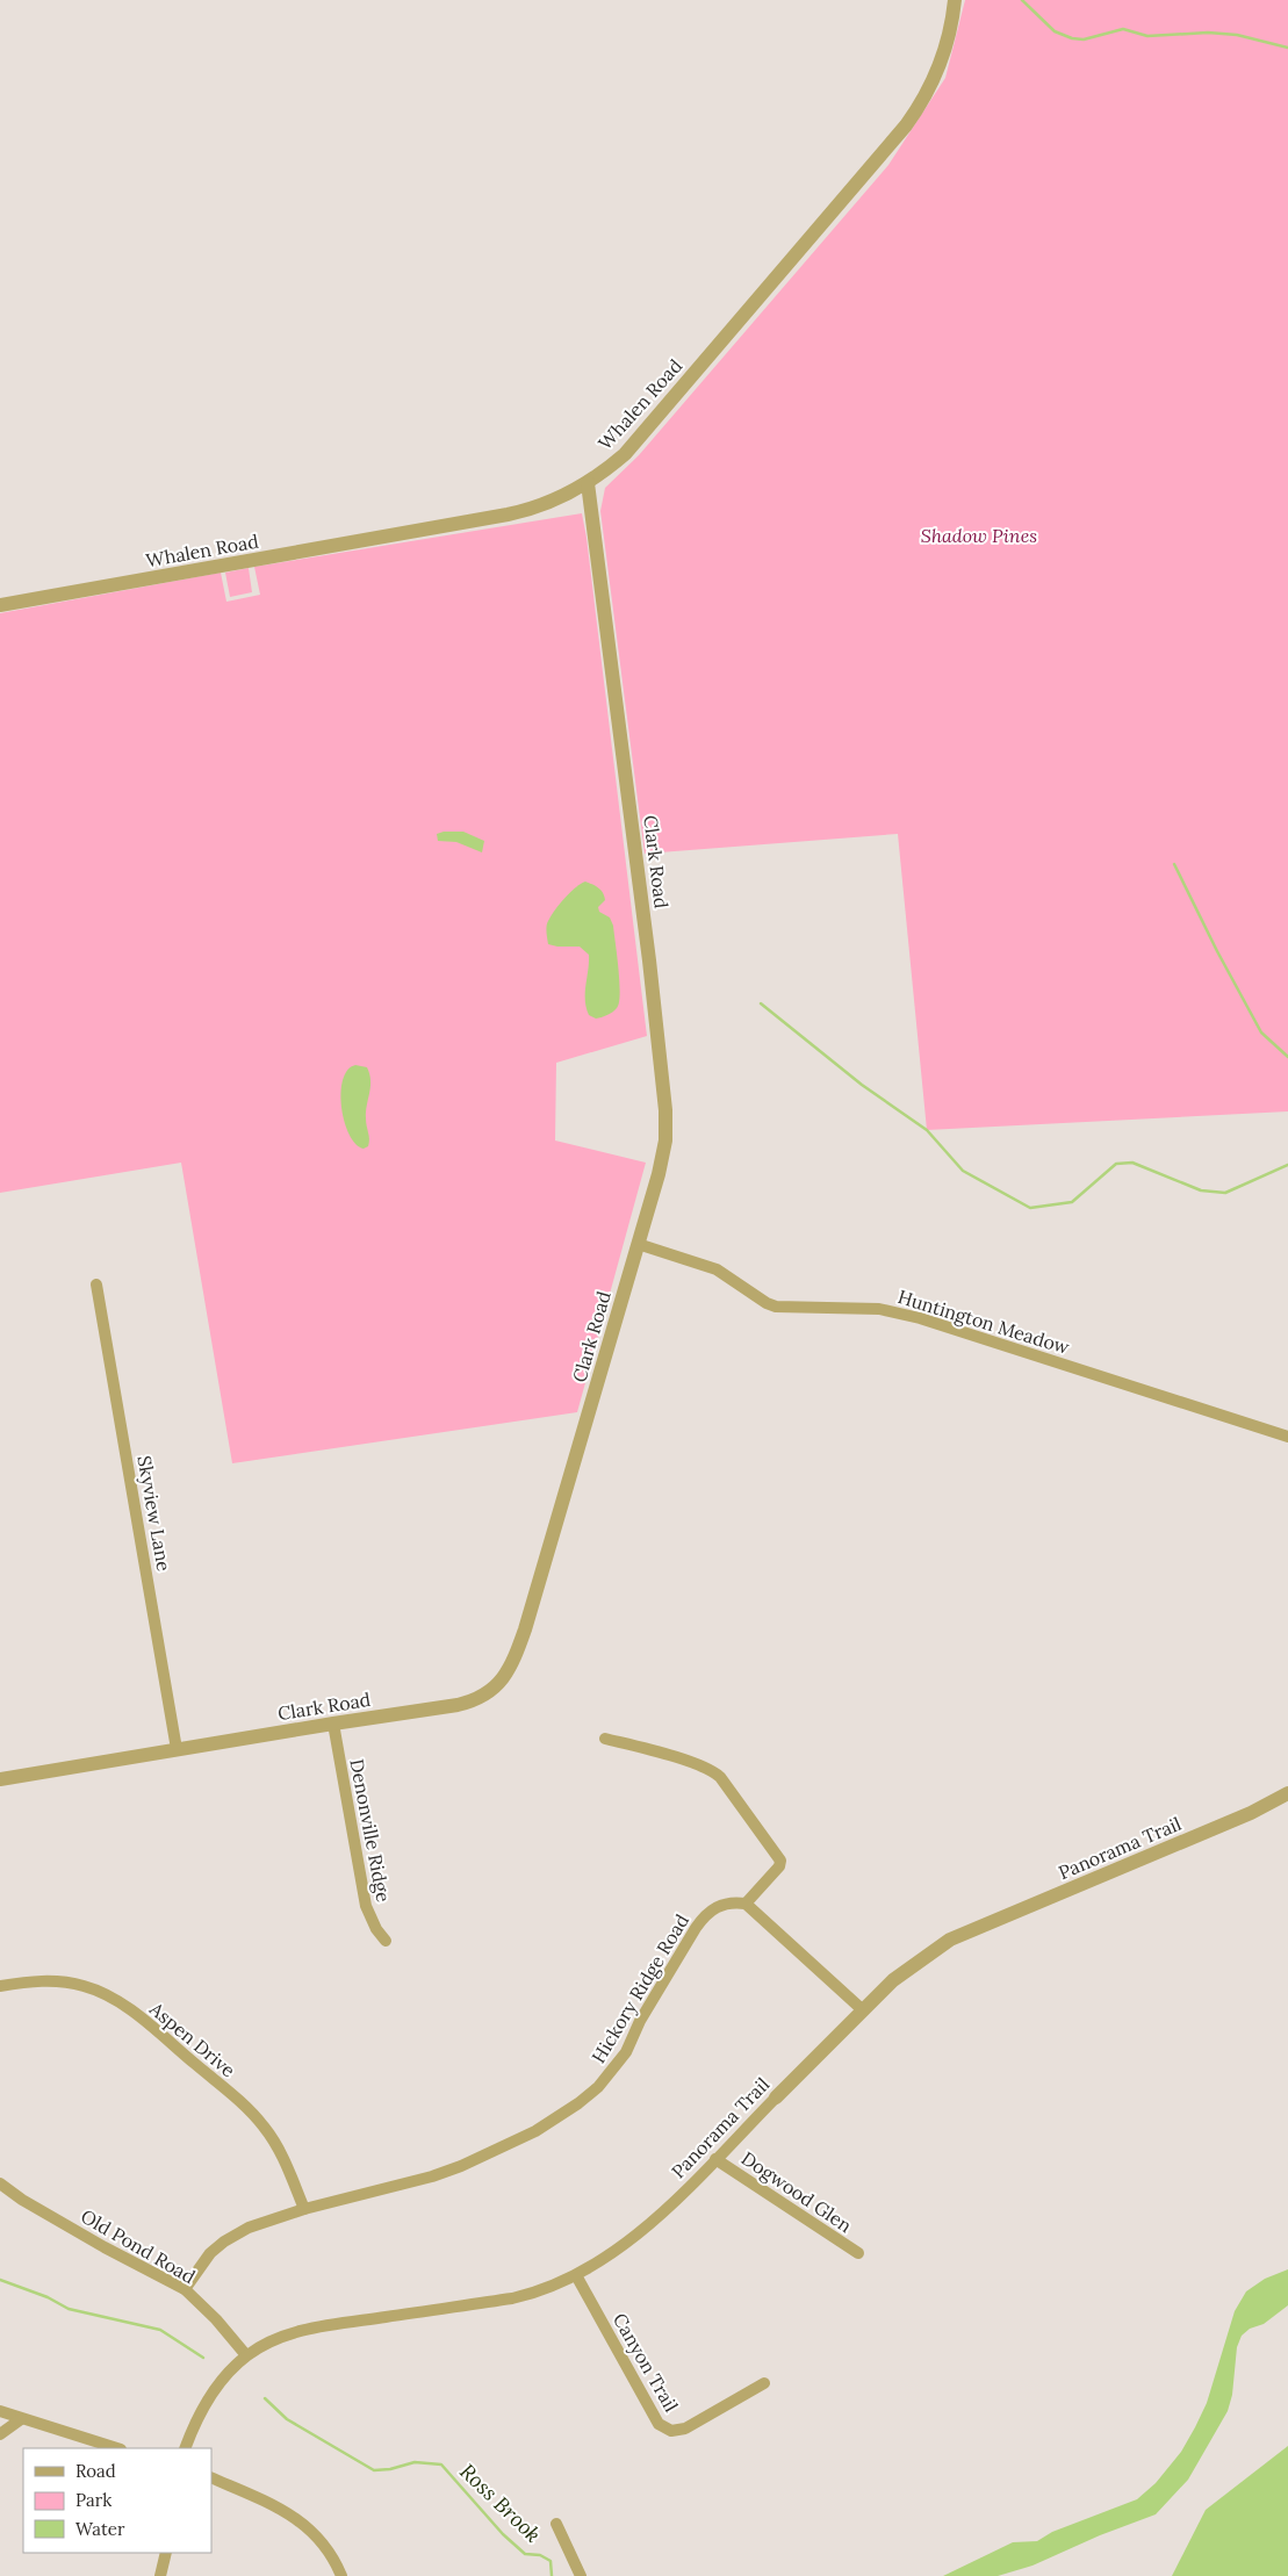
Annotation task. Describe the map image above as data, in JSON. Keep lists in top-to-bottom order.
{
  "streets": {
    "street": [
      "Whalen Road",
      "Clark Road",
      "Huntington Meadow",
      "Skyview Lane",
      "Denonville Ridge",
      "Panorama Trail",
      "Hickory Ridge Road",
      "Aspen Drive",
      "Dogwood Glen",
      "Old Pond Road",
      "Canyon Trail"
    ]
  },
  "crossings": [
    ["Whalen Road", "Clark Road"],
    ["Clark Road", "Huntington Meadow"],
    ["Clark Road", "Skyview Lane"],
    ["Clark Road", "Denonville Ridge"],
    ["Panorama Trail", "Dogwood Glen"],
    ["Panorama Trail", "Old Pond Road"],
    ["Panorama Trail", "Canyon Trail"],
    ["Hickory Ridge Road", "Aspen Drive"],
    ["Hickory Ridge Road", "Old Pond Road"]
  ],
  "water": ["Ross Brook"],
  "parks": ["Shadow Pines"],
  "legend": ["Road", "Park", "Water"]
}
